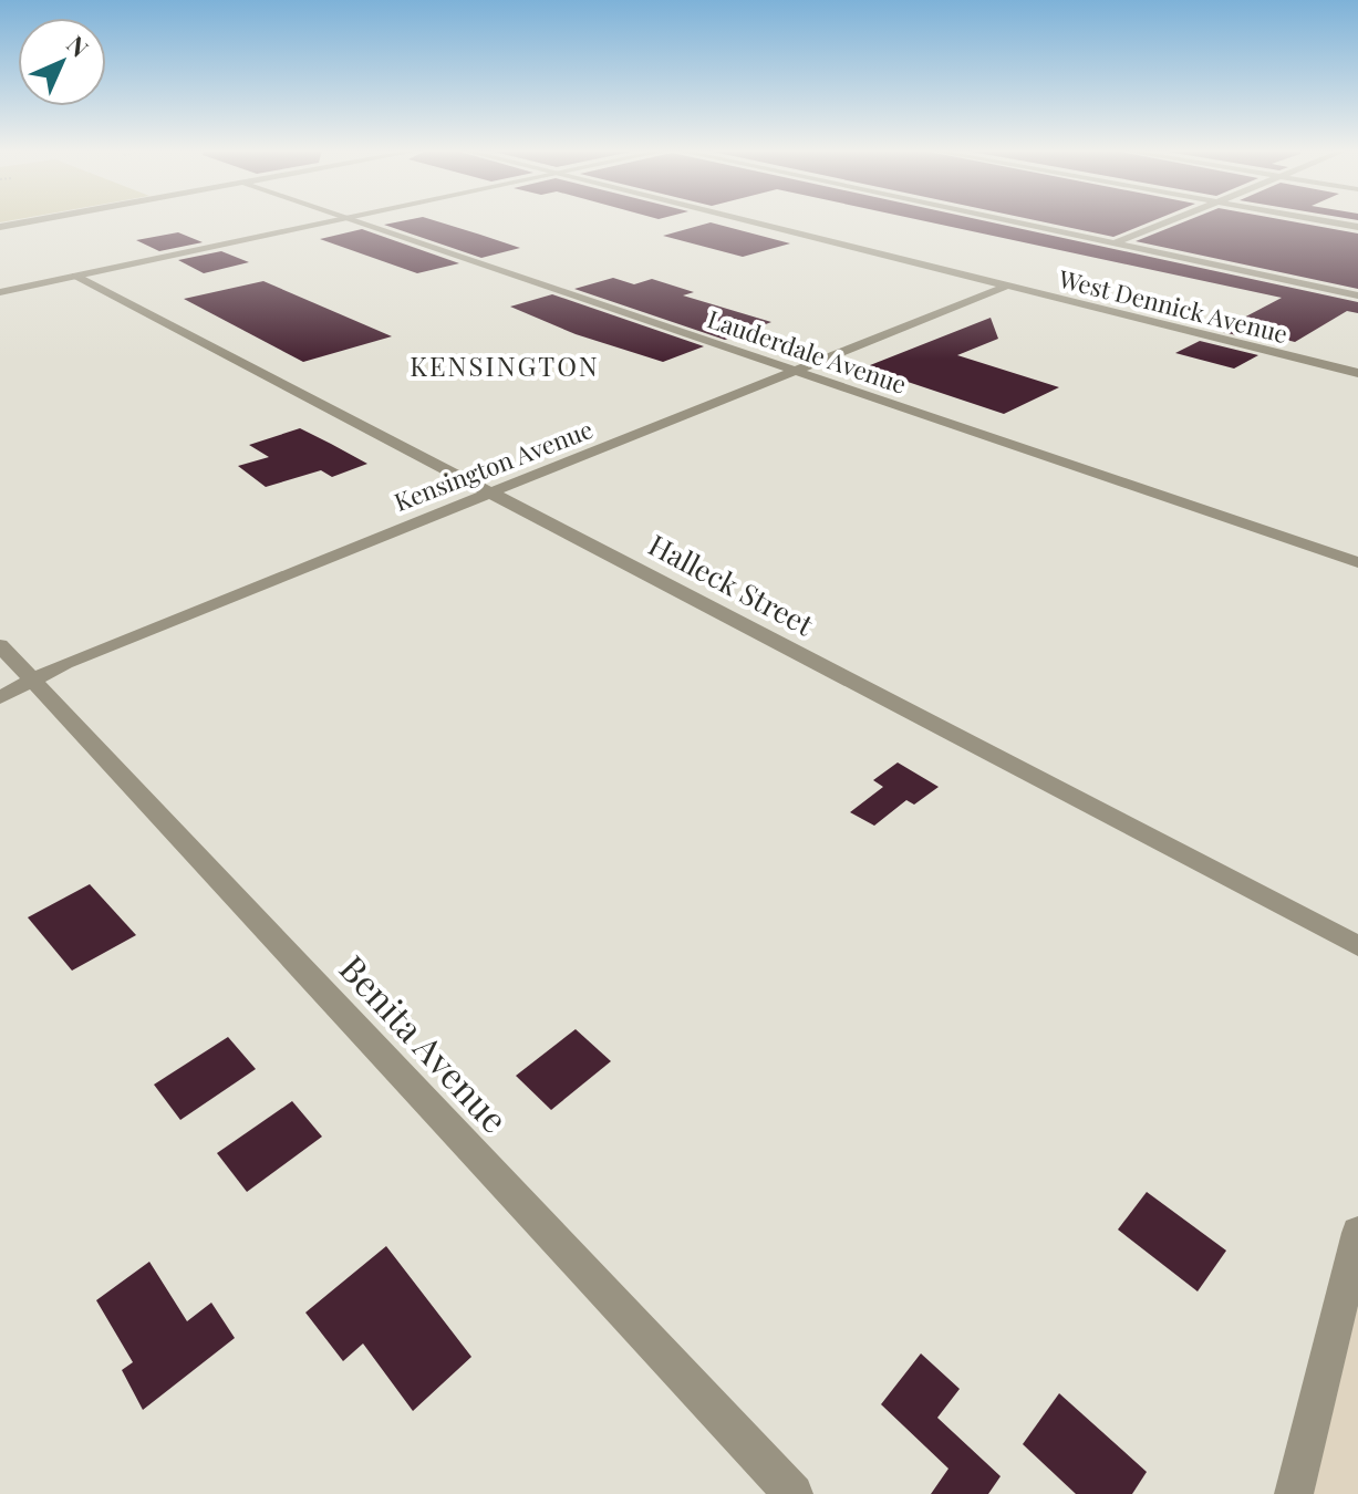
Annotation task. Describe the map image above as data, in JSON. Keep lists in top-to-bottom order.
{
  "streets": {
    "street": [
      "West Dennick Avenue",
      "Lauderdale Avenue",
      "Kensington Avenue",
      "Halleck Street",
      "Benita Avenue"
    ]
  },
  "crossings": [
    ["West Dennick Avenue", "Kensington Avenue"],
    ["Lauderdale Avenue", "Kensington Avenue"],
    ["Kensington Avenue", "Halleck Street"],
    ["Kensington Avenue", "Benita Avenue"]
  ],
  "districts": ["KENSINGTON"],
  "north": "top right"
}
